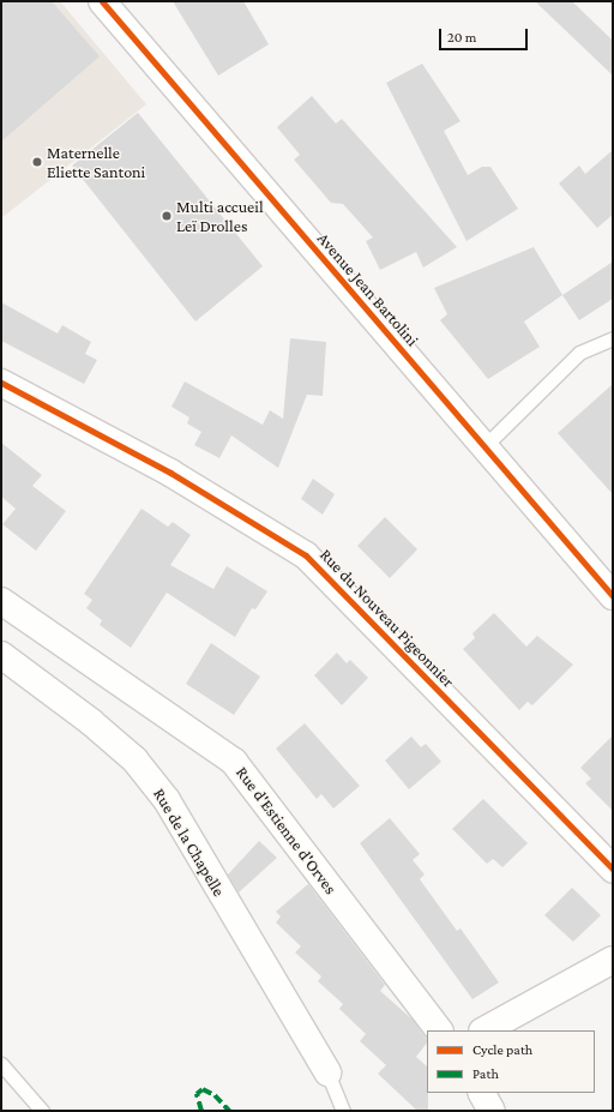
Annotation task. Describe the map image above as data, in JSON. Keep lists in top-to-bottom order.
{
  "streets": {
    "street": [
      "Avenue Jean Bartolini",
      "Rue du Nouveau Pigeonnier",
      "Rue d'Estienne d'Orves",
      "Rue de la Chapelle"
    ]
  },
  "places": ["Maternelle Eliette Santoni", "Multi accueil Leï Drolles"],
  "legend": ["Cycle path", "Path"],
  "scale_bar": "20 m"
}
